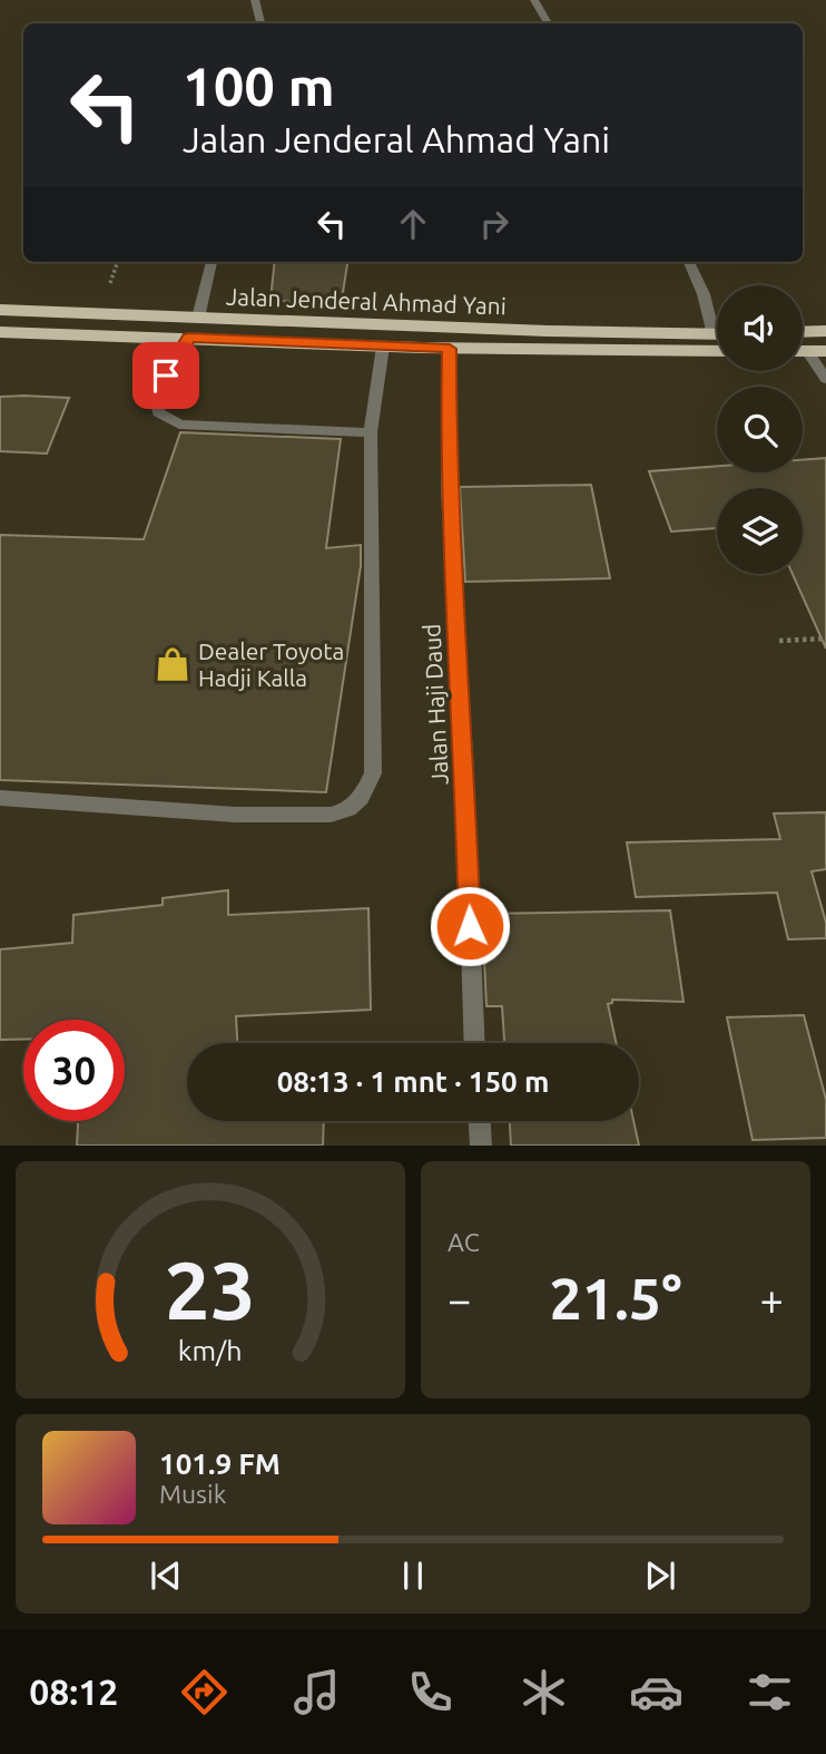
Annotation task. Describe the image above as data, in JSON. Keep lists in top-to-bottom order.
{
  "streets": {
    "highway": ["Jalan Jenderal Ahmad Yani"],
    "street": ["Jalan Haji Daud"]
  },
  "crossings": [
    ["Jalan Jenderal Ahmad Yani", "Jalan Haji Daud"]
  ],
  "places": {
    "shop": ["Dealer Toyota Hadji Kalla"]
  },
  "page": {
    "turn": ["100 m", "Jalan Jenderal Ahmad Yani"],
    "limit": "30",
    "trip": "08:13 · 1 mnt · 150 m",
    "tile": "AC",
    "heat": ["−", "21.5°", "+"],
    "song": ["101.9 FM", "Musik"],
    "tabs": "08:12",
    "gauge": ["23", "km/h"]
  }
}
